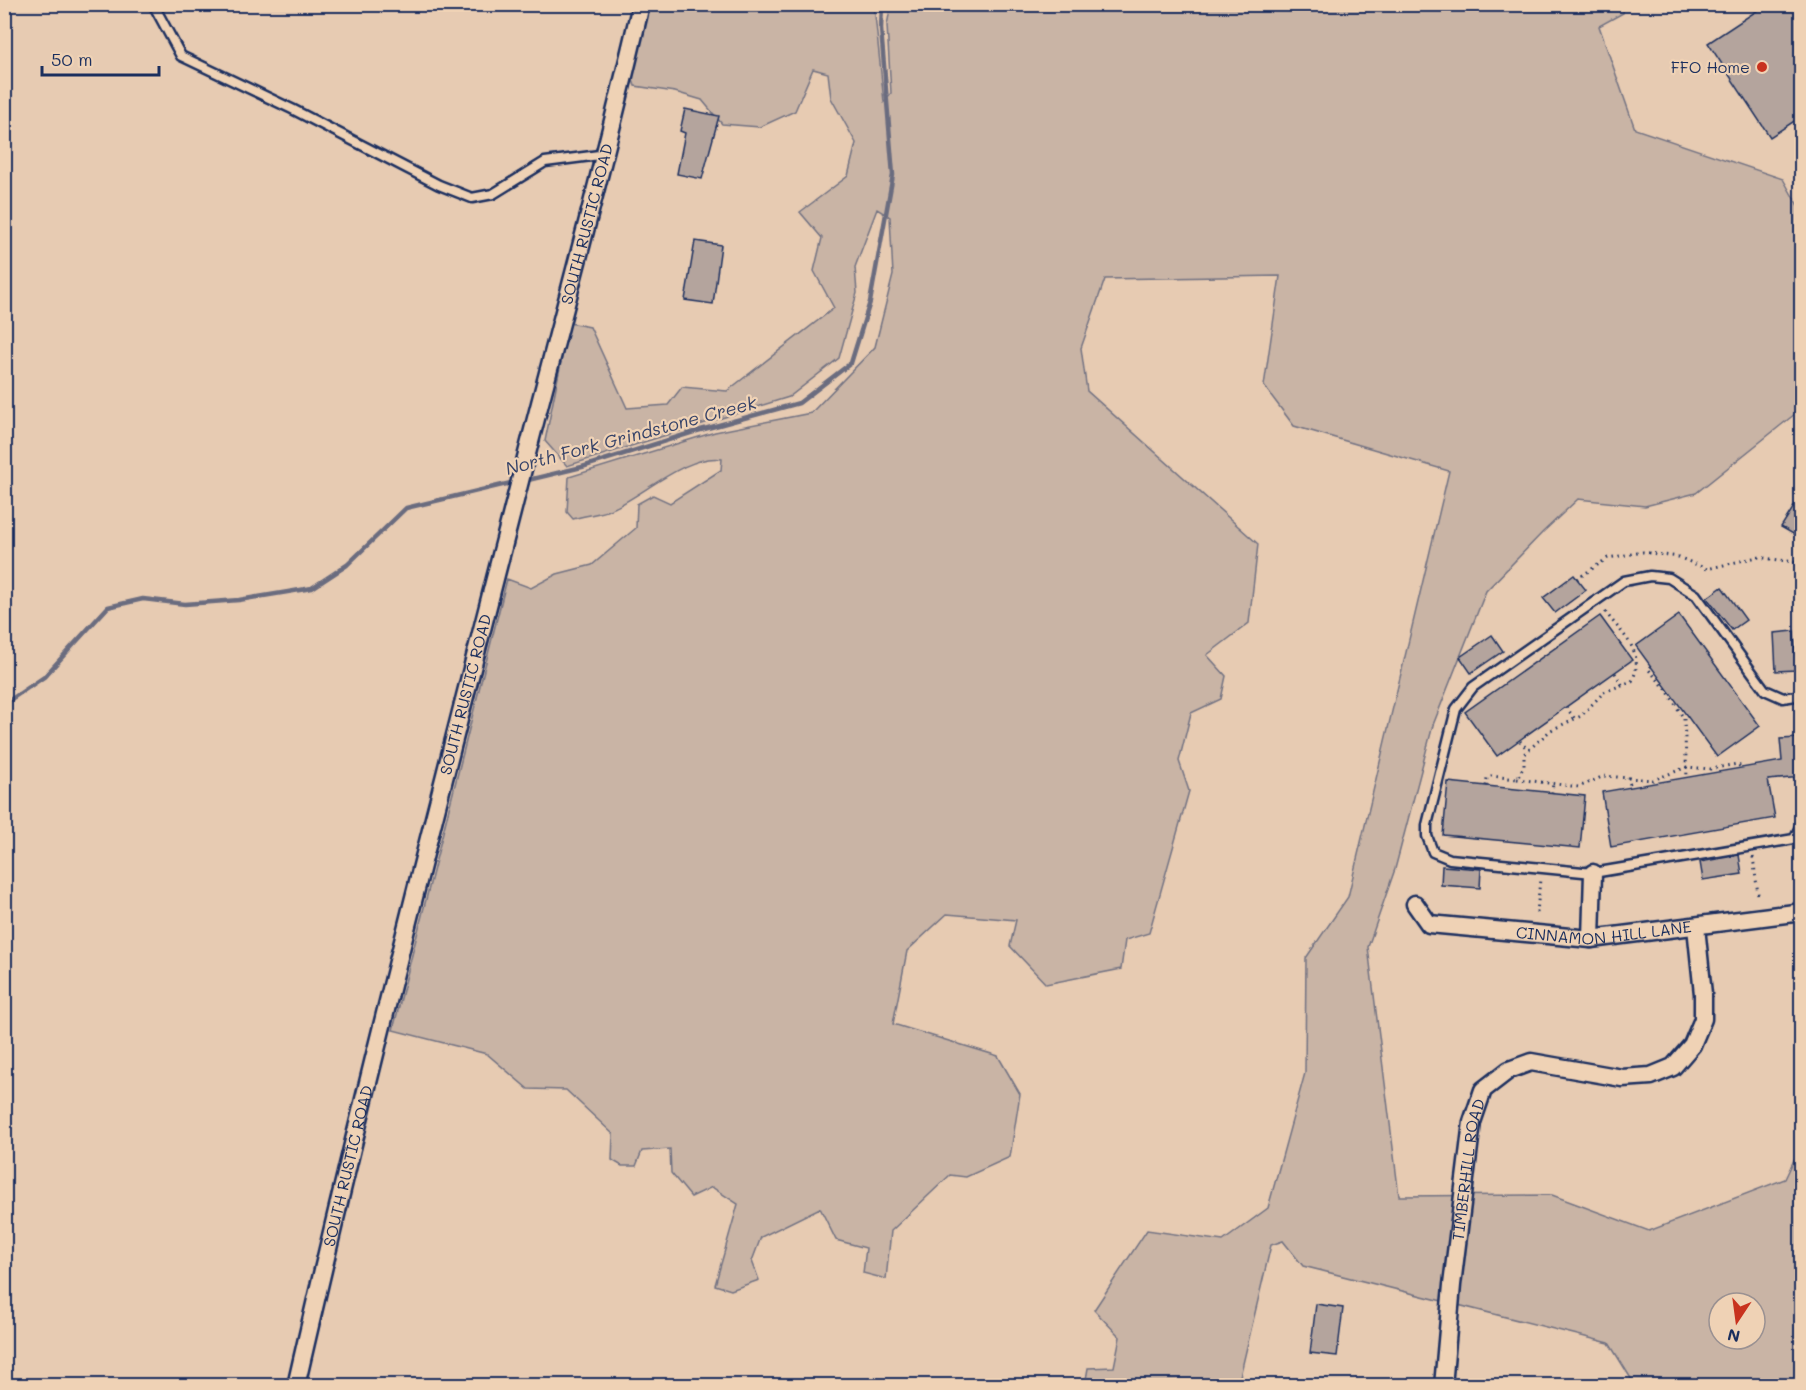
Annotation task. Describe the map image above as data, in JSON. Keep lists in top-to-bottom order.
{
  "streets": {
    "street": ["SOUTH RUSTIC ROAD", "CINNAMON HILL LANE", "TIMBERHILL ROAD"]
  },
  "crossings": [
    ["CINNAMON HILL LANE", "TIMBERHILL ROAD"]
  ],
  "water": ["North Fork Grindstone Creek"],
  "places": ["FFO Home"],
  "scale_bar": "50 m",
  "north": "bottom"
}
